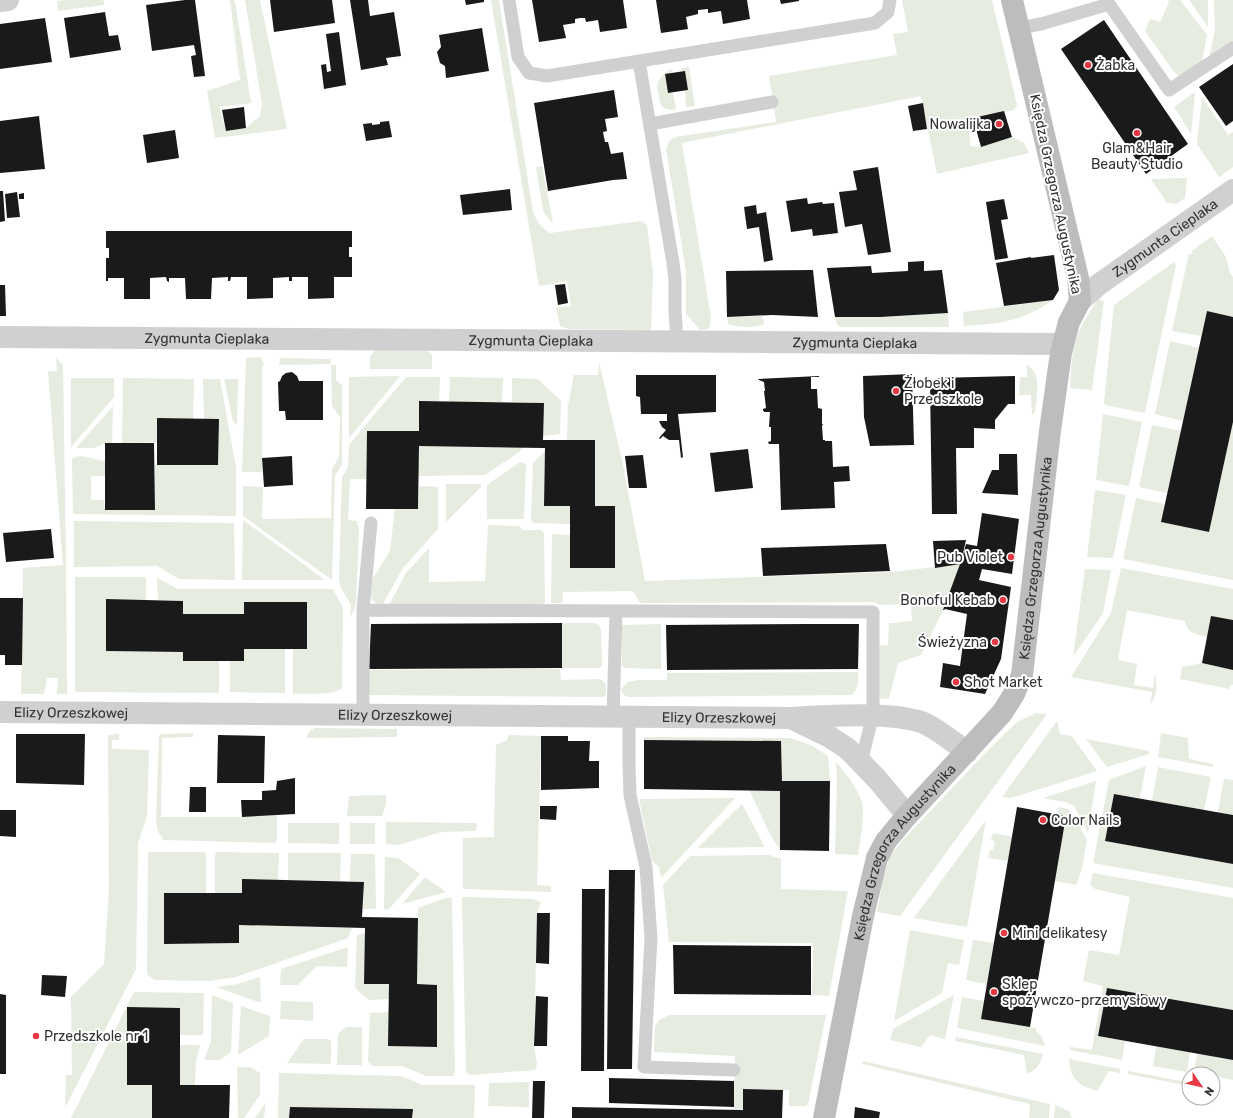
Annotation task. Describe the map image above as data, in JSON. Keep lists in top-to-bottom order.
{
  "streets": {
    "street": ["Księdza Grzegorza Augustynika", "Zygmunta Cieplaka", "Elizy Orzeszkowej"]
  },
  "crossings": [
    ["Księdza Grzegorza Augustynika", "Zygmunta Cieplaka"],
    ["Księdza Grzegorza Augustynika", "Elizy Orzeszkowej"]
  ],
  "places": [
    "Żabka",
    "Nowalijka",
    "Glam&Hair Beauty Studio",
    "Żłobek i Przedszkole",
    "Pub Violet",
    "Bonoful Kebab",
    "Świeżyzna",
    "Shot Market",
    "Color Nails",
    "Mini delikatesy",
    "Sklep spożywczo-przemysłowy",
    "Przedszkole nr 1"
  ],
  "north": "bottom right"
}
